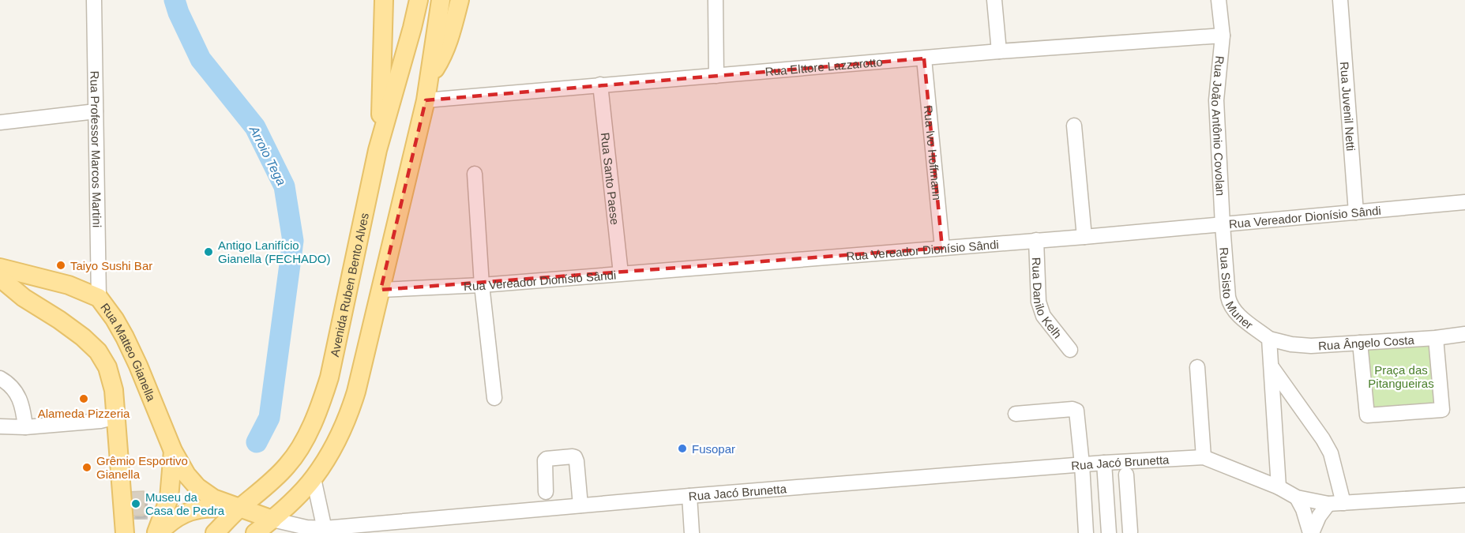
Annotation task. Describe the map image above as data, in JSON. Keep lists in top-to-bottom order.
{
  "streets": {
    "main road": ["Avenida Ruben Bento Alves", "Rua Matteo Gianella"],
    "street": [
      "Rua Elttore Lazzarotto",
      "Rua Juvenil Netti",
      "Rua João Antônio Covolan",
      "Rua Professor Marcos Martini",
      "Rua Ivo Hoffmann",
      "Rua Santo Paese",
      "Rua Vereador Dionísio Sândi",
      "Rua Sisto Muner",
      "Rua Danilo Kelh",
      "Rua Ângelo Costa",
      "Rua Jacó Brunetta"
    ]
  },
  "crossings": [
    ["Rua Elttore Lazzarotto", "Rua João Antônio Covolan"],
    ["Rua Elttore Lazzarotto", "Rua Ivo Hoffmann"],
    ["Rua Elttore Lazzarotto", "Rua Santo Paese"],
    ["Rua Juvenil Netti", "Rua Vereador Dionísio Sândi"],
    ["Rua João Antônio Covolan", "Rua Vereador Dionísio Sândi"],
    ["Rua João Antônio Covolan", "Rua Sisto Muner"],
    ["Rua Professor Marcos Martini", "Rua Matteo Gianella"],
    ["Rua Ivo Hoffmann", "Rua Vereador Dionísio Sândi"],
    ["Rua Santo Paese", "Rua Vereador Dionísio Sândi"],
    ["Rua Vereador Dionísio Sândi", "Rua Sisto Muner"],
    ["Rua Vereador Dionísio Sândi", "Rua Danilo Kelh"],
    ["Avenida Ruben Bento Alves", "Rua Matteo Gianella"],
    ["Rua Sisto Muner", "Rua Ângelo Costa"]
  ],
  "water": ["Arroio Tega"],
  "parks": ["Praça das Pitangueiras"],
  "places": [
    "Antigo Lanifício Gianella (FECHADO)",
    "Taiyo Sushi Bar",
    "Alameda Pizzeria",
    "Fusopar",
    "Grêmio Esportivo Gianella",
    "Museu da Casa de Pedra"
  ]
}
